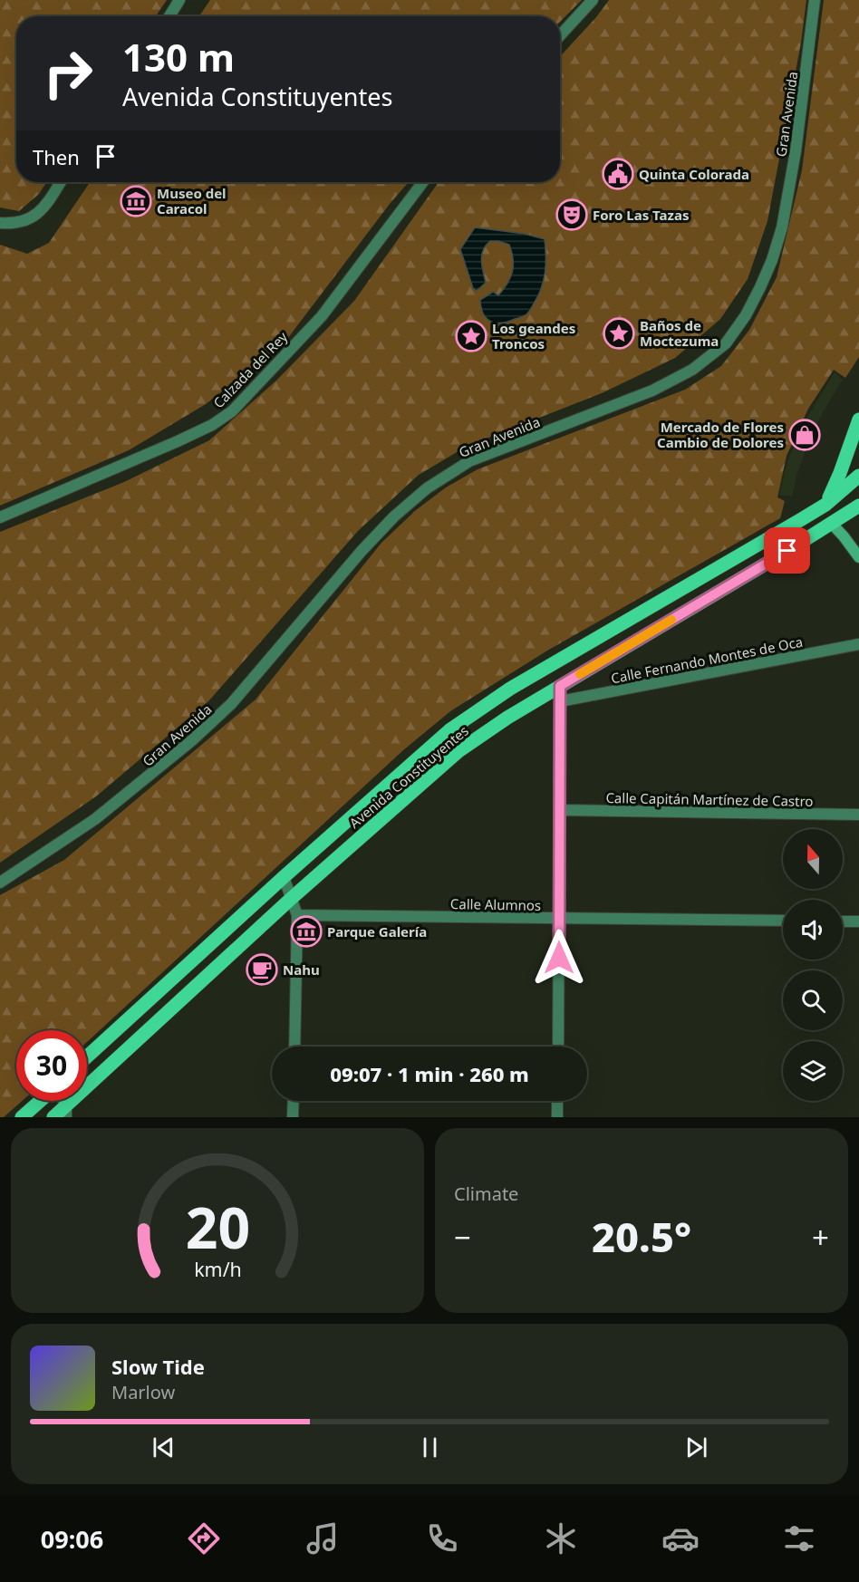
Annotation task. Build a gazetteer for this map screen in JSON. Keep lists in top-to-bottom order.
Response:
{
  "streets": {
    "main road": ["Avenida Constituyentes"],
    "street": [
      "Gran Avenida",
      "Calzada del Rey",
      "Calle Fernando Montes de Oca",
      "Calle Capitán Martínez de Castro",
      "Calle Alumnos"
    ]
  },
  "places": {
    "public building": ["Quinta Colorada"],
    "museum": ["Museo del Caracol", "Parque Galería"],
    "theatre": ["Foro Las Tazas"],
    "place": ["Baños de Moctezuma", "Los geandes Troncos"],
    "shop": ["Mercado de Flores Cambio de Dolores"],
    "cafe": ["Nahu"]
  },
  "north": "top",
  "page": {
    "turn": ["130 m", "Avenida Constituyentes"],
    "then": "Then",
    "limit": "30",
    "trip": "09:07 · 1 min · 260 m",
    "tile": "Climate",
    "heat": ["−", "20.5°", "+"],
    "song": ["Slow Tide", "Marlow"],
    "tabs": "09:06",
    "gauge": ["20", "km/h"]
  }
}
